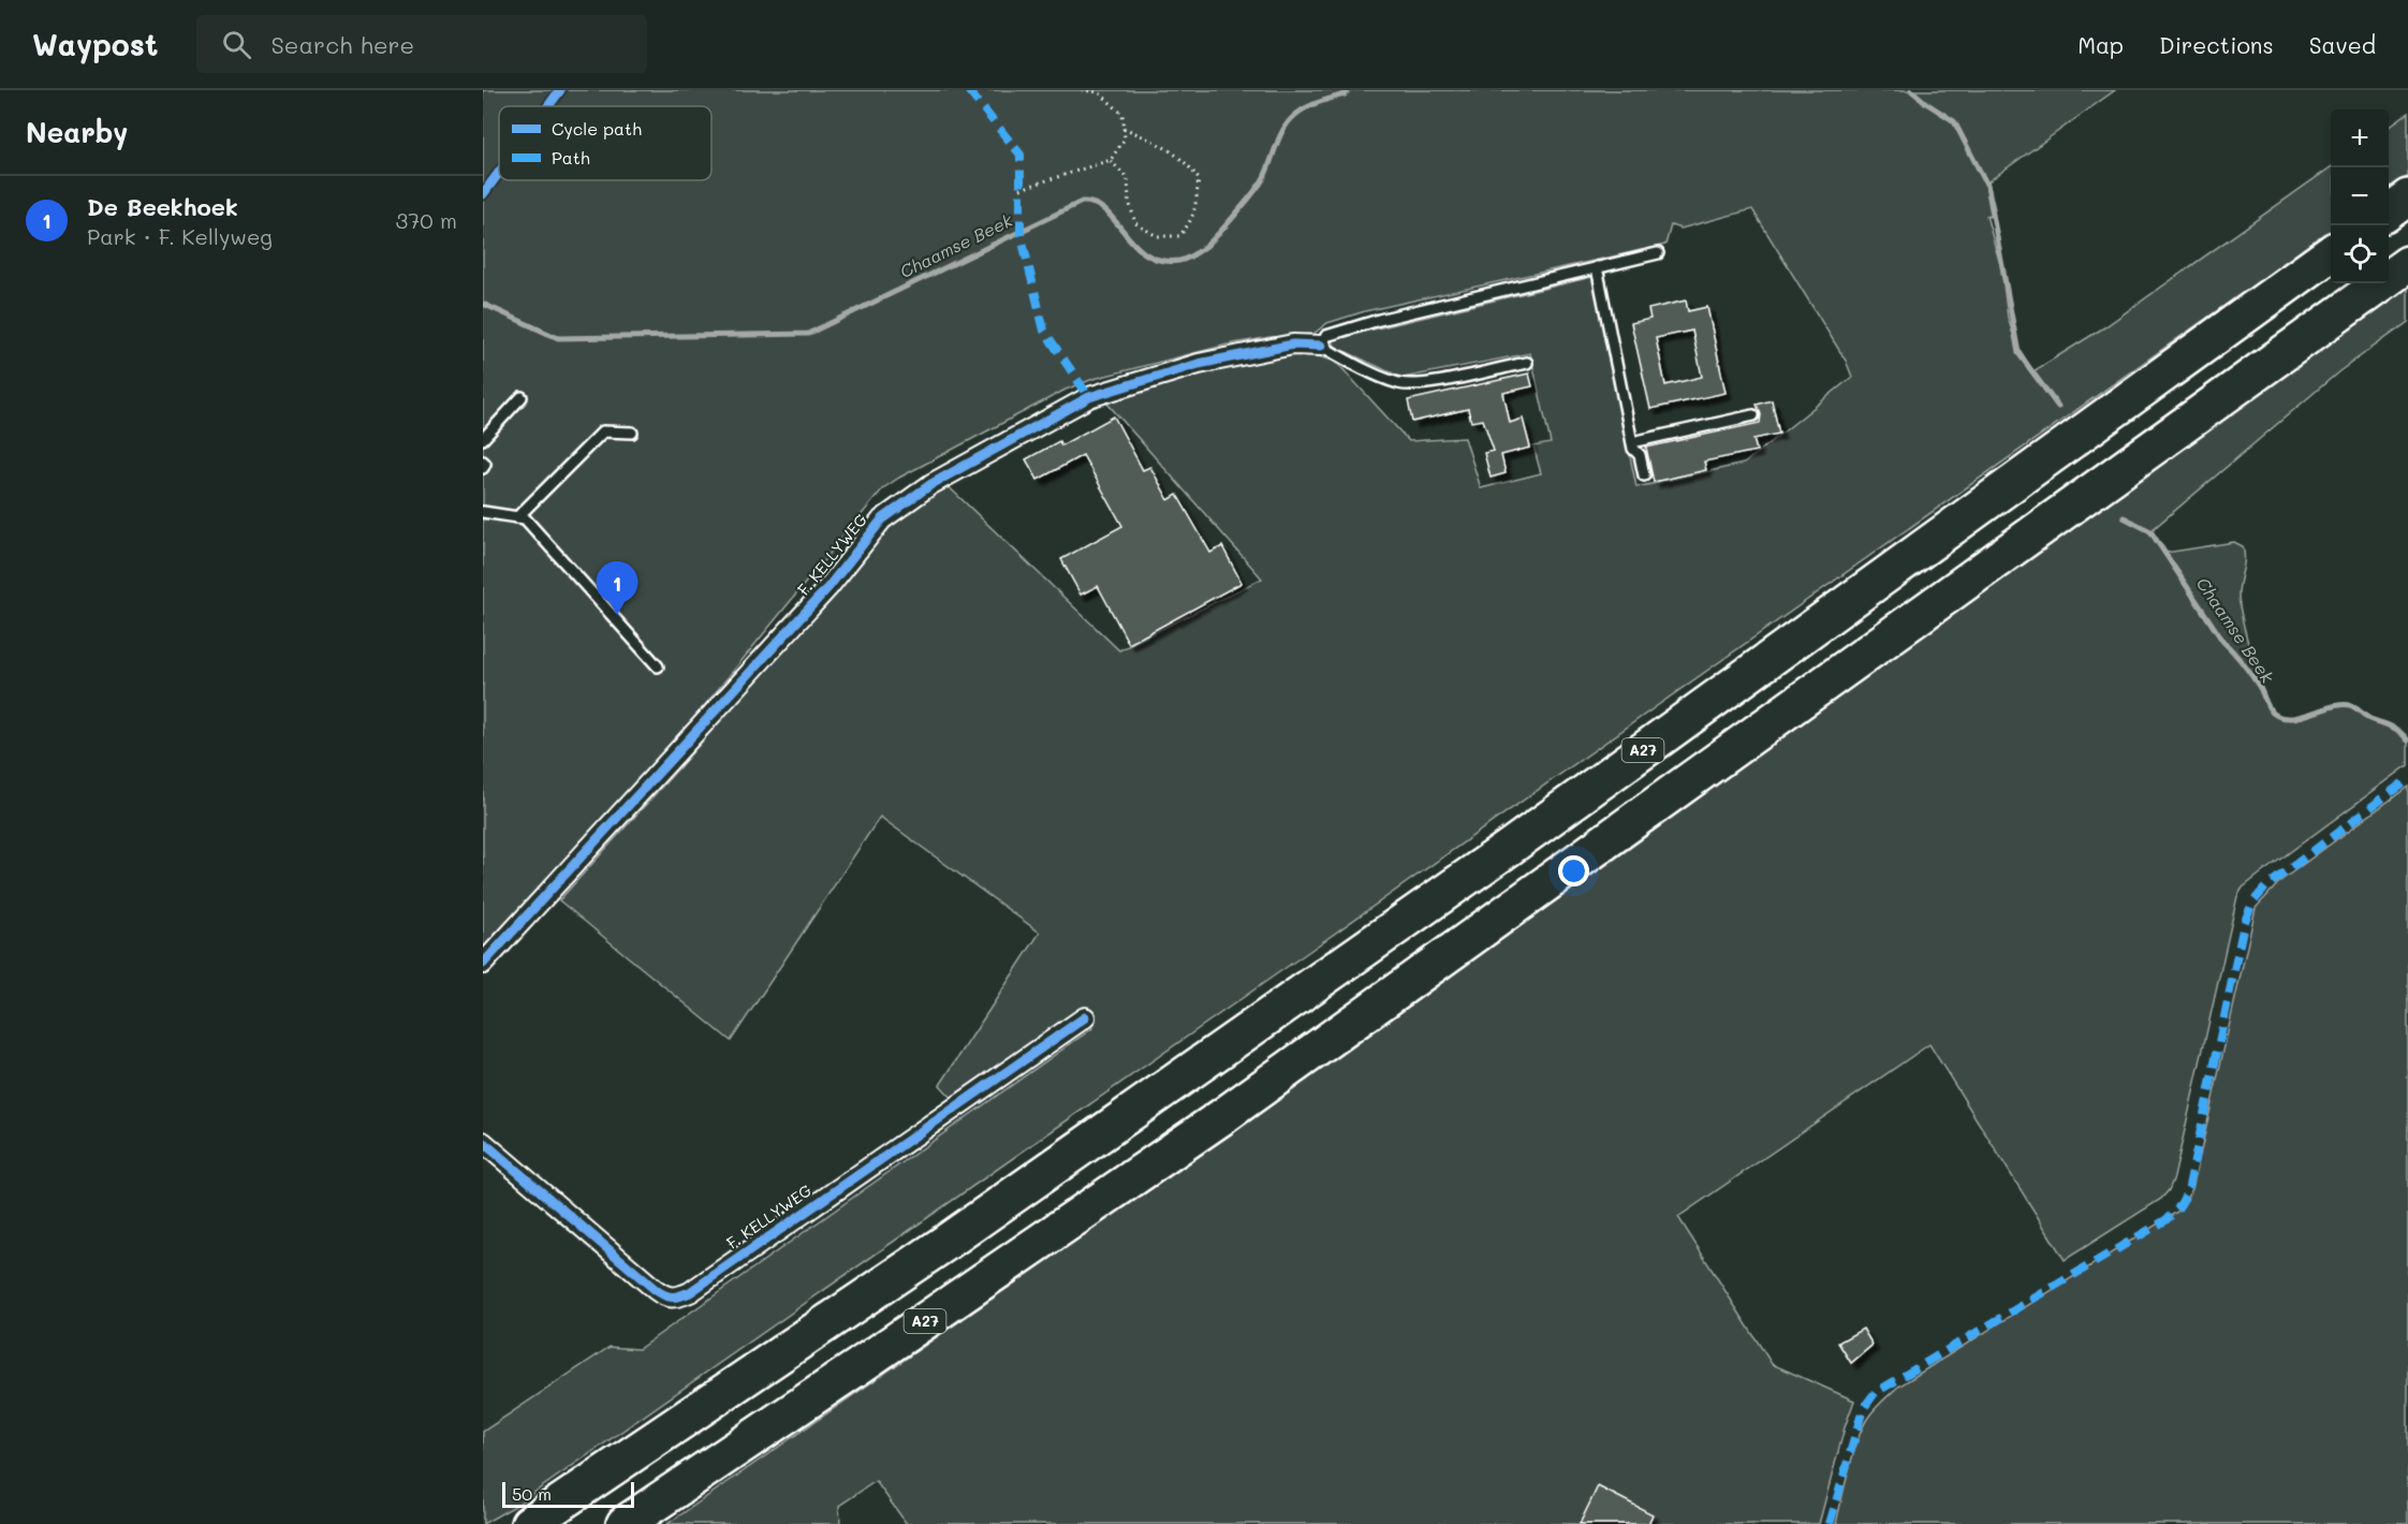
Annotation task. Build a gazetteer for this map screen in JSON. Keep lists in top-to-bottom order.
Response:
{
  "streets": {
    "highway": ["A27"],
    "street": ["F. KELLYWEG"]
  },
  "water": ["Chaamse Beek"],
  "legend": ["Cycle path", "Path"],
  "scale_bar": "50 m",
  "page": {
    "header": "Waypost",
    "search": "Search here",
    "nav": ["Map", "Directions", "Saved"],
    "heading": "Nearby",
    "map_buttons": ["+", "−"],
    "list": [
      {
        "mark": "1",
        "name": "De Beekhoek",
        "note": "Park · F. Kellyweg",
        "value": "370 m"
      }
    ],
    "pins": "1",
    "scale": "50 m"
  }
}
